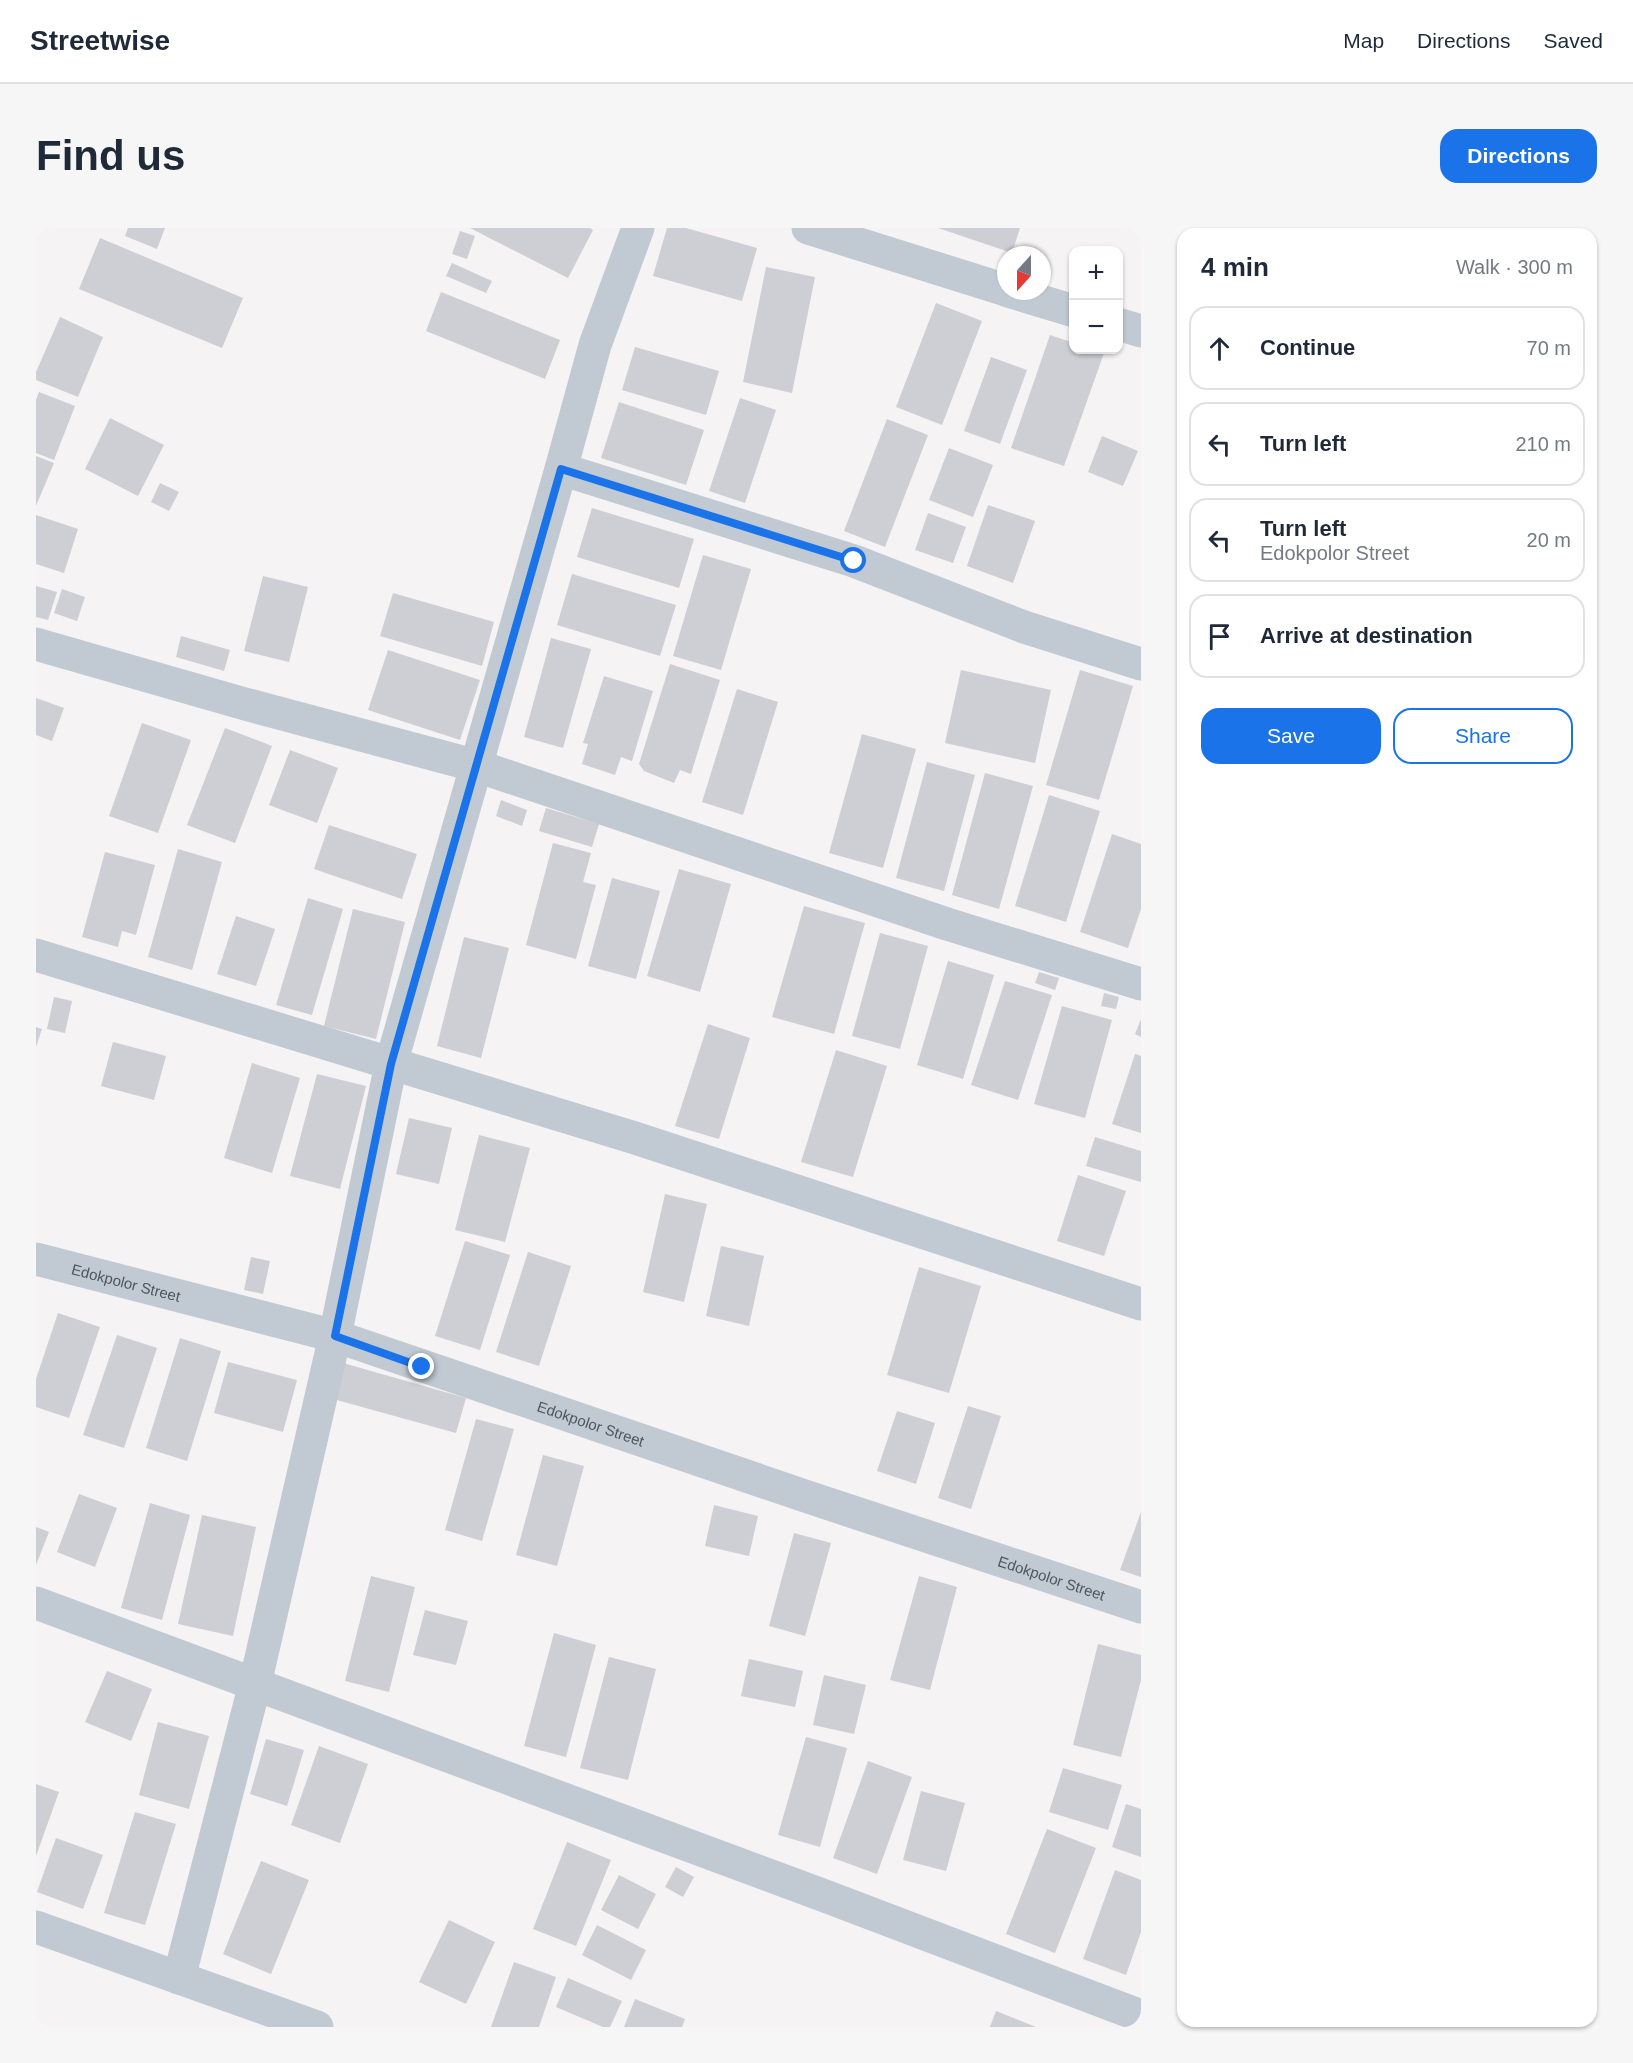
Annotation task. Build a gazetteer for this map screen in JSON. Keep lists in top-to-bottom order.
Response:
{
  "streets": {
    "street": ["Edokpolor Street"]
  },
  "north": "bottom",
  "page": {
    "header": "Streetwise",
    "nav": ["Map", "Directions", "Saved"],
    "buttons": [
      "Directions",
      ["Save", "Share"]
    ],
    "title": "Find us",
    "heading": ["4 min", "Walk · 300 m"],
    "map_buttons": ["+", "−"],
    "list": [
      ["Continue", "70 m"],
      ["Turn left", "210 m"],
      ["Turn left", "Edokpolor Street", "20 m"],
      "Arrive at destination"
    ]
  }
}
